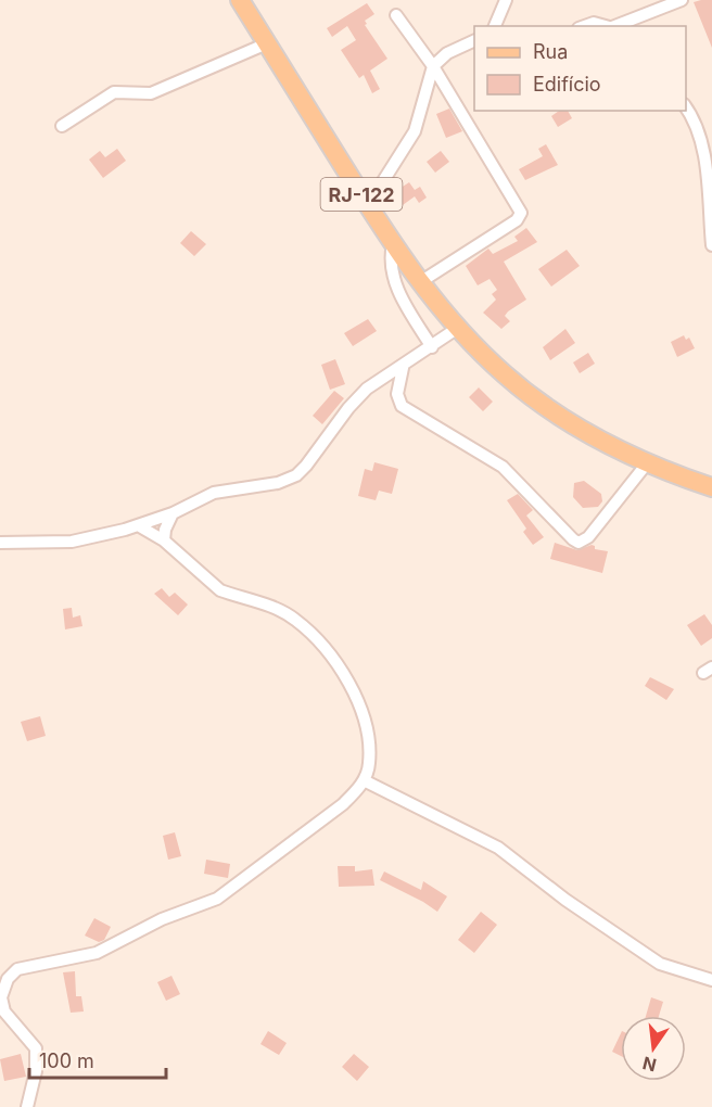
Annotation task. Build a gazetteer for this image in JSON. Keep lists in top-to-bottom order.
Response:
{
  "streets": {
    "main road": ["RJ-122"]
  },
  "legend": ["Rua", "Edifício"],
  "scale_bar": "100 m",
  "north": "bottom"
}
